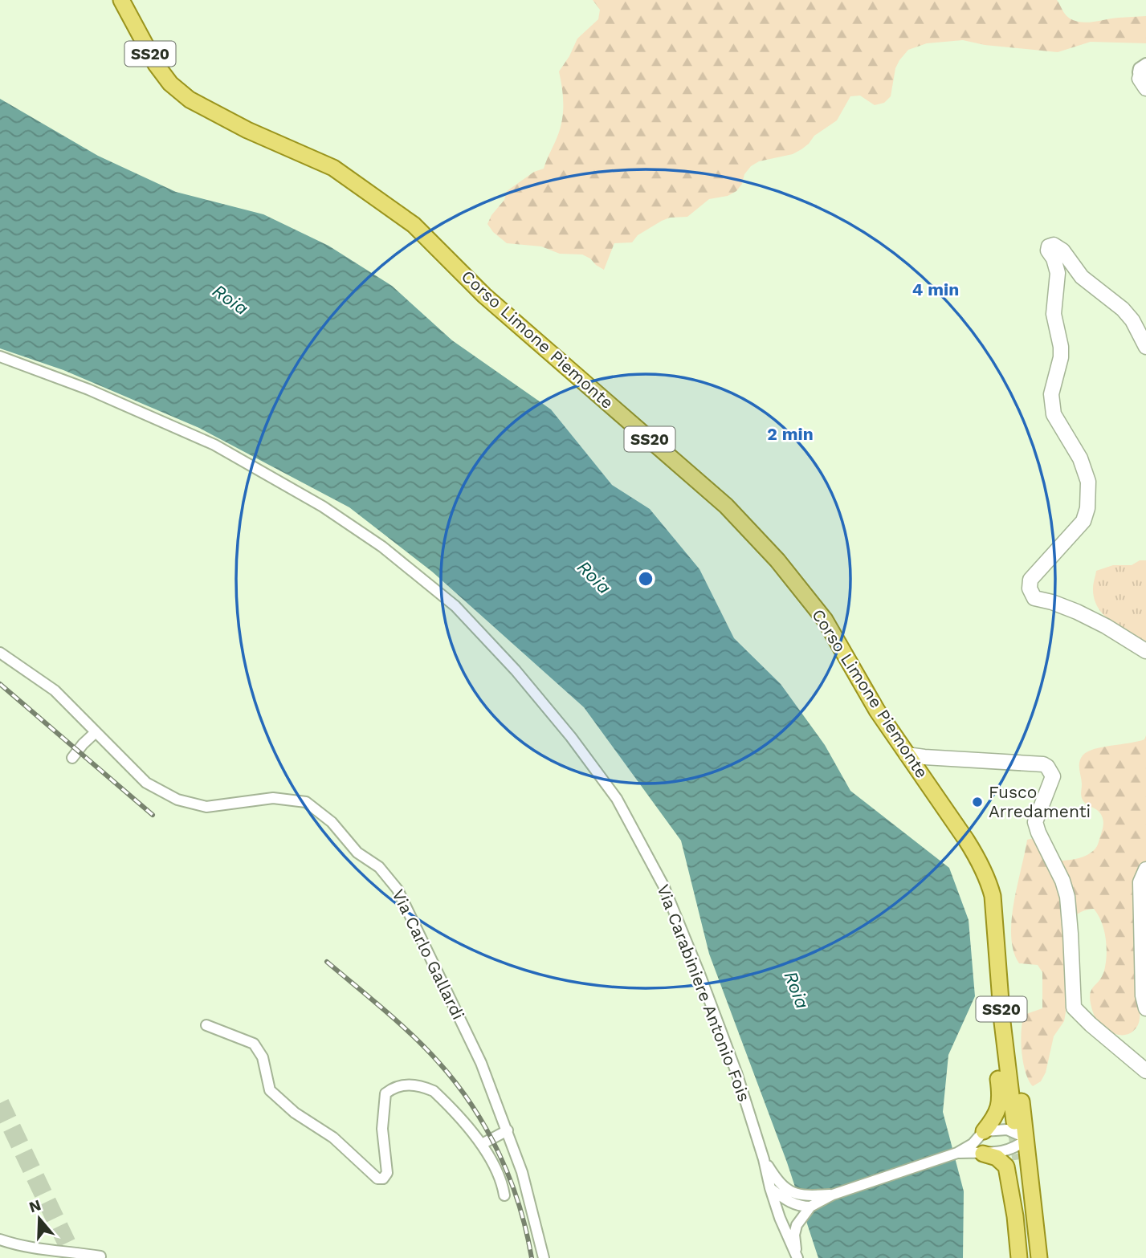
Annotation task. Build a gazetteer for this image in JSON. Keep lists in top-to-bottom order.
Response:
{
  "streets": {
    "main road": ["SS20", "Corso Limone Piemonte"],
    "street": ["Via Carlo Gallardi", "Via Carabiniere Antonio Fois"]
  },
  "water": ["Roia"],
  "places": ["Fusco Arredamenti"],
  "north": "top",
  "rings": ["4 min", "2 min"]
}
